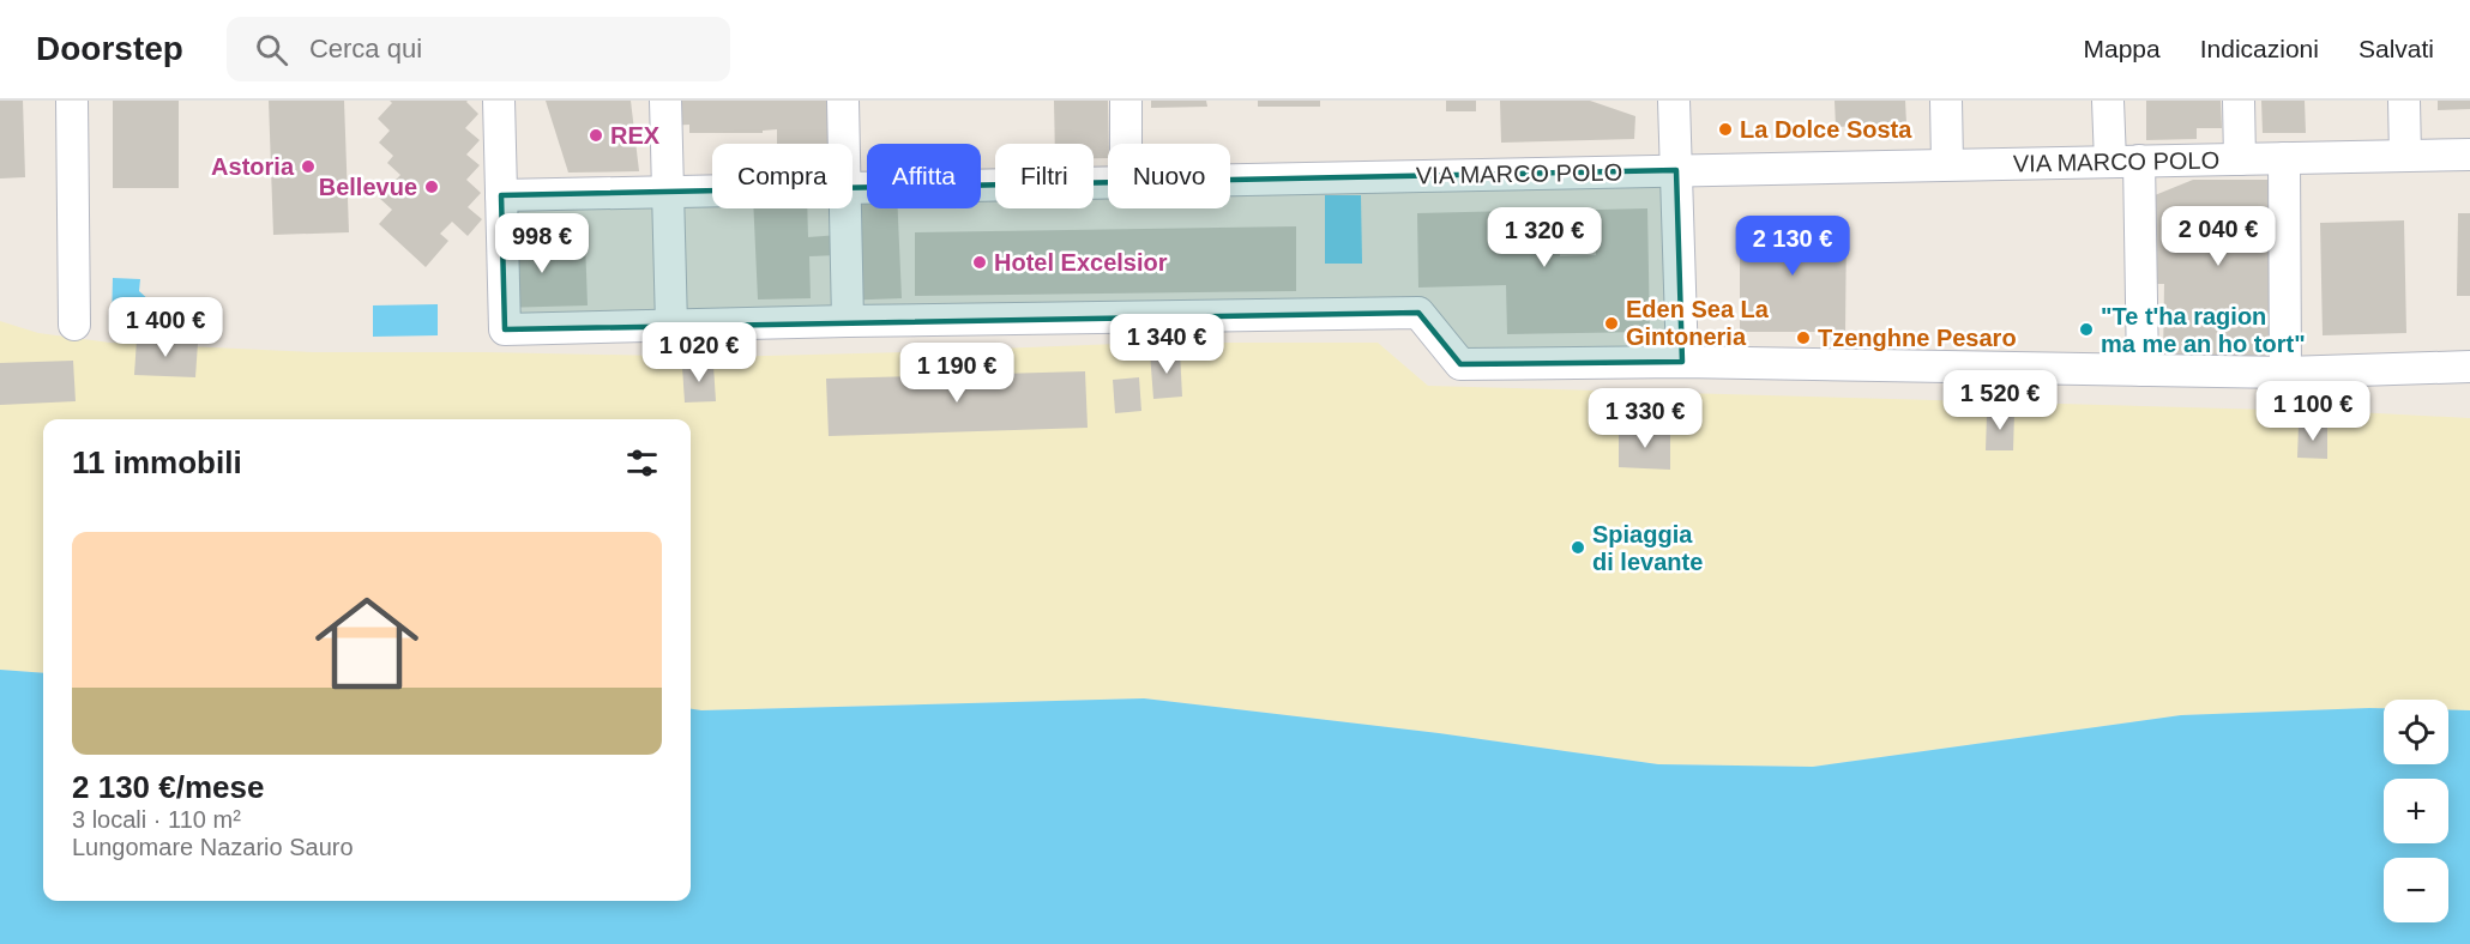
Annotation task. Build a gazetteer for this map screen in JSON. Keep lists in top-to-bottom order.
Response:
{
  "streets": {
    "street": ["VIA MARCO POLO"]
  },
  "places": [
    "La Dolce Sosta",
    "REX",
    "Astoria",
    "Bellevue",
    "Hotel Excelsior",
    "Eden Sea La Gintoneria",
    "\"Te t'ha ragion ma me an ho tort\"",
    "Tzenghne Pesaro",
    "Spiaggia di levante"
  ],
  "page": {
    "header": "Doorstep",
    "search": "Cerca qui",
    "nav": ["Mappa", "Indicazioni", "Salvati"],
    "chip": [
      "Compra",
      "Affitta",
      "Filtri",
      "Nuovo"
    ],
    "price": [
      "2 040 €",
      "1 320 €",
      "998 €",
      "2 130 €",
      "1 400 €",
      "1 340 €",
      "1 020 €",
      "1 190 €",
      "1 520 €",
      "1 100 €",
      "1 330 €"
    ],
    "heading": "11 immobili",
    "list": [
      {
        "name": "2 130 €/mese",
        "note": "3 locali · 110 m² · Lungomare Nazario Sauro"
      }
    ],
    "map_buttons": ["+", "−"]
  }
}
